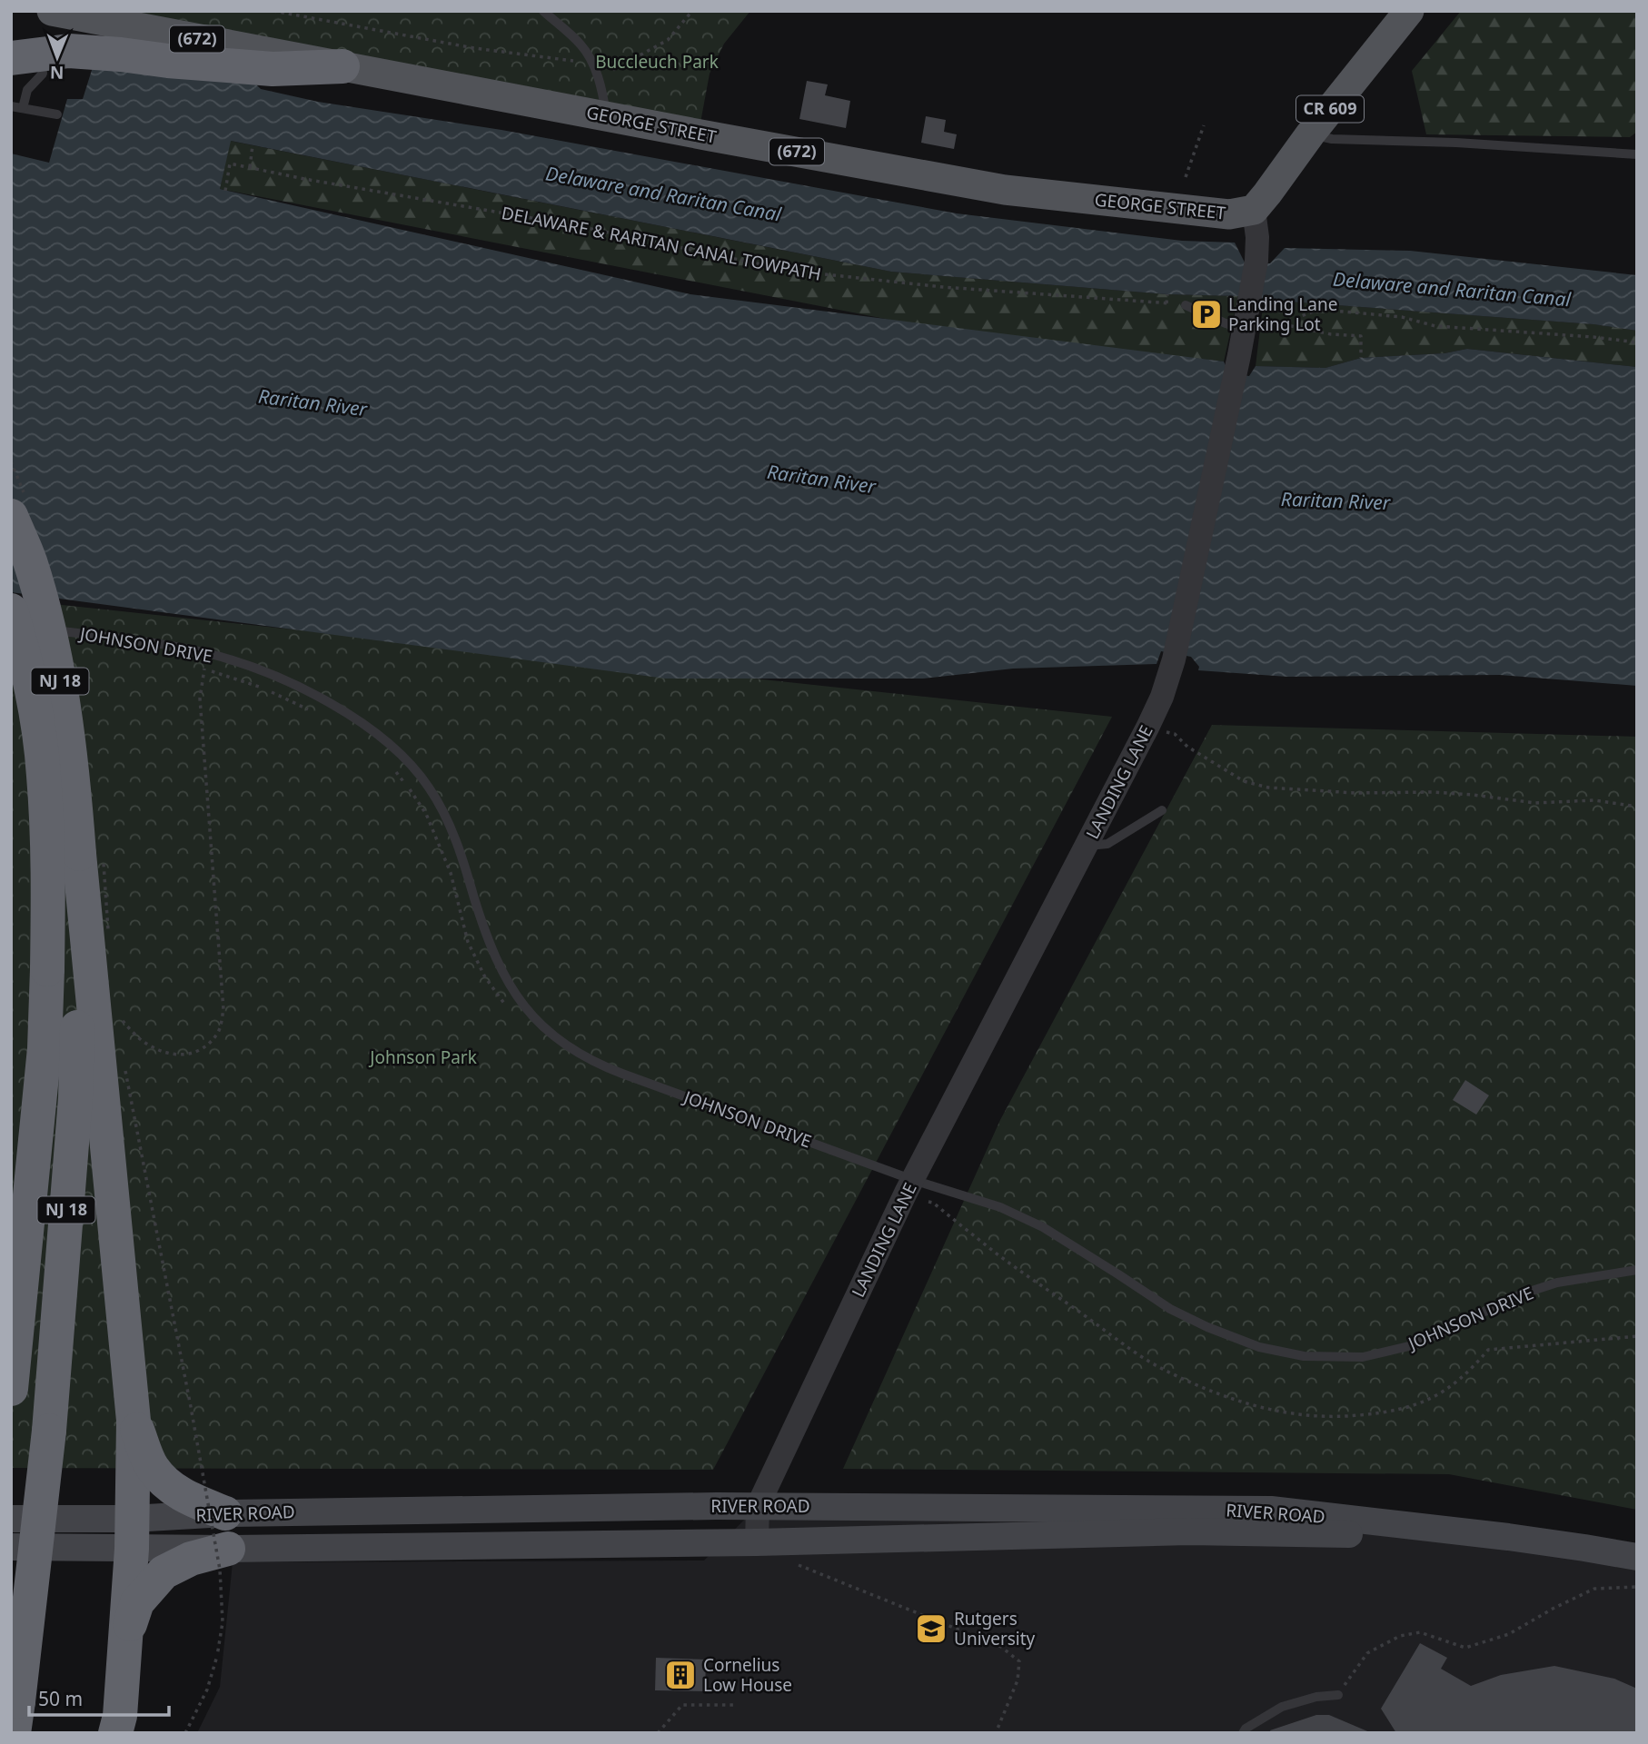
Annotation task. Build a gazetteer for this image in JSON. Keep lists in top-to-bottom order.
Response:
{
  "streets": {
    "highway": ["NJ 18"],
    "main road": [
      "(672)",
      "CR 609",
      "GEORGE STREET",
      "RIVER ROAD"
    ],
    "street": ["LANDING LANE"],
    "lane": ["JOHNSON DRIVE"],
    "path": ["DELAWARE & RARITAN CANAL TOWPATH"]
  },
  "crossings": [
    ["CR 609", "GEORGE STREET"],
    ["CR 609", "LANDING LANE"],
    ["GEORGE STREET", "LANDING LANE"],
    ["JOHNSON DRIVE", "NJ 18"],
    ["JOHNSON DRIVE", "LANDING LANE"],
    ["LANDING LANE", "RIVER ROAD"]
  ],
  "water": ["Delaware and Raritan Canal", "Raritan River"],
  "parks": ["Buccleuch Park", "Johnson Park"],
  "places": {
    "parking": ["Landing Lane Parking Lot"],
    "school or university": ["Rutgers University"],
    "building": ["Cornelius Low House"]
  },
  "scale_bar": "50 m",
  "north": "bottom"
}
